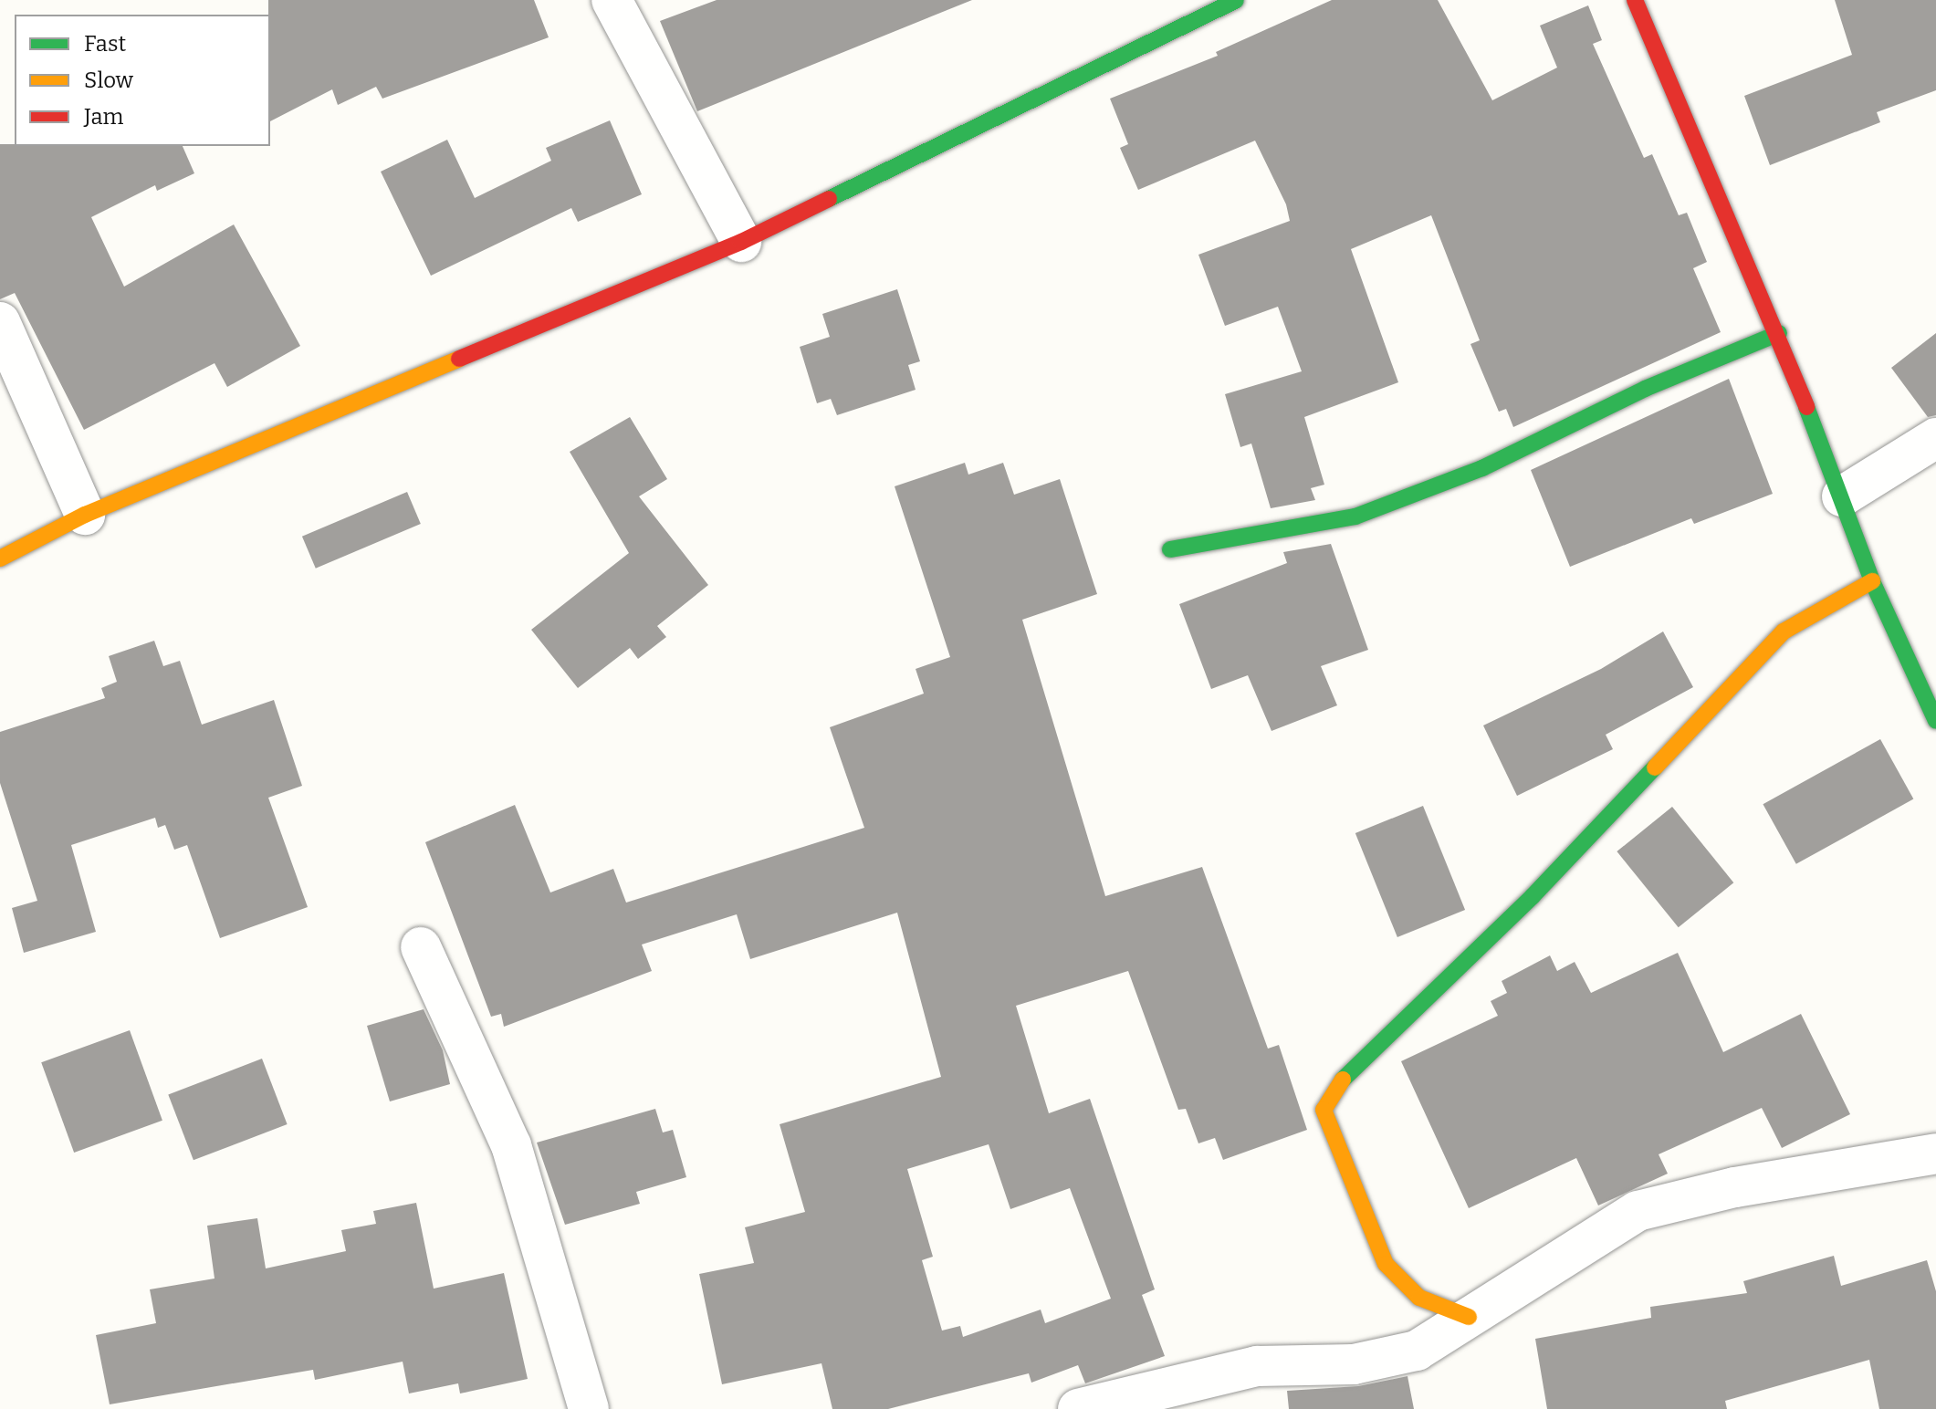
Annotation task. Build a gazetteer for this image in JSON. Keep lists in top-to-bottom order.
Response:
{
  "legend": ["Fast", "Slow", "Jam"]
}
